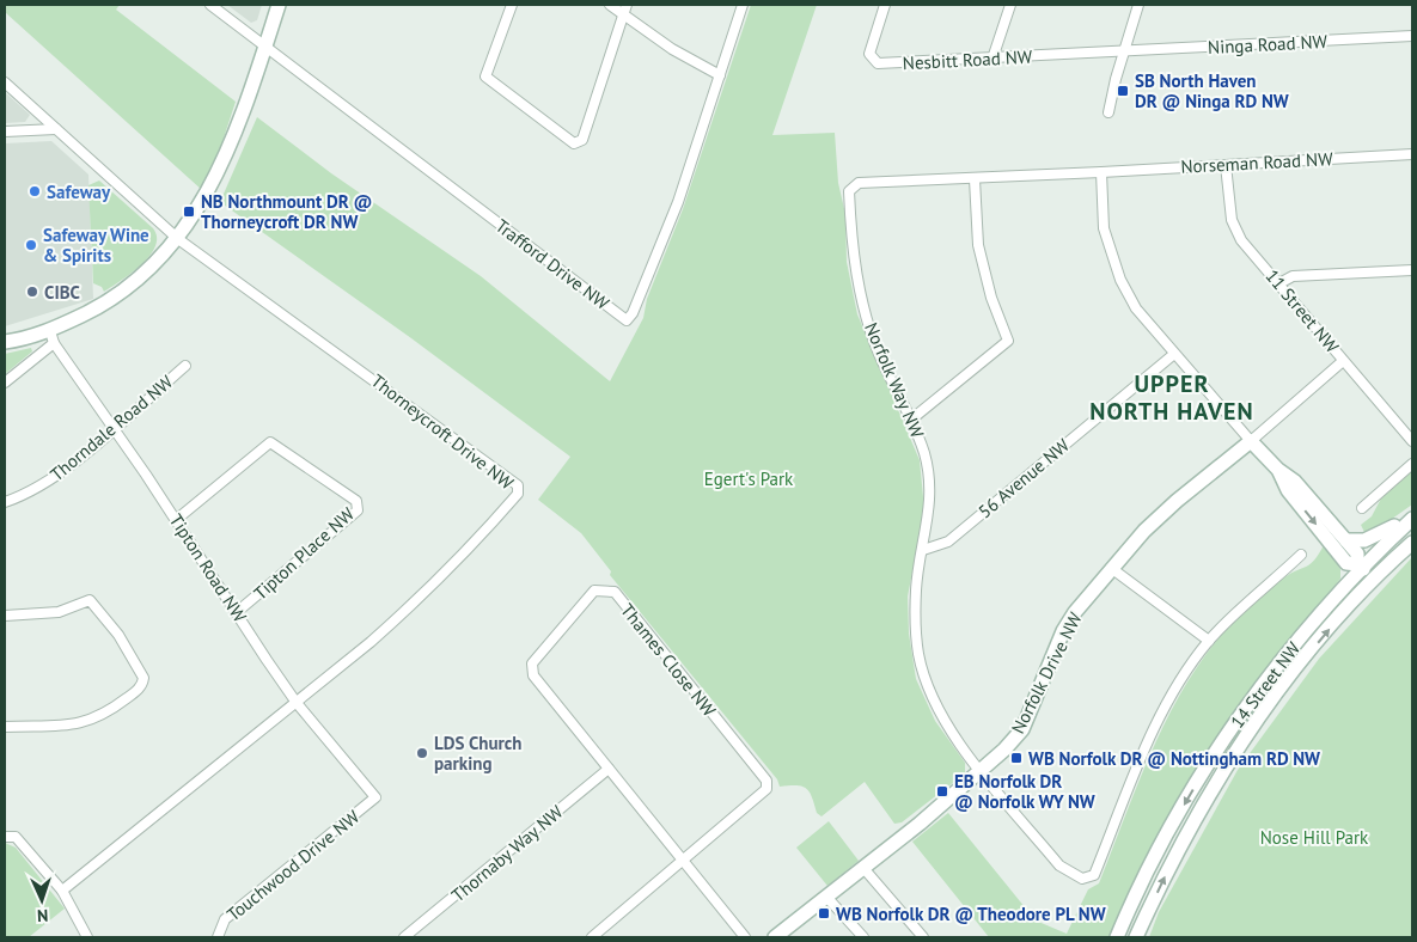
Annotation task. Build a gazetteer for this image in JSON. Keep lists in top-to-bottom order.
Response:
{
  "streets": {
    "street": [
      "Ninga Road NW",
      "Nesbitt Road NW",
      "Norseman Road NW",
      "Trafford Drive NW",
      "11 Street NW",
      "Norfolk Way NW",
      "Thorndale Road NW",
      "Thorneycroft Drive NW",
      "56 Avenue NW",
      "Tipton Place NW",
      "Tipton Road NW",
      "Thames Close NW",
      "Norfolk Drive NW",
      "14 Street NW",
      "Thornaby Way NW",
      "Touchwood Drive NW"
    ]
  },
  "crossings": [
    ["Ninga Road NW", "Nesbitt Road NW"],
    ["Norseman Road NW", "11 Street NW"],
    ["Norseman Road NW", "Norfolk Way NW"],
    ["Norfolk Way NW", "56 Avenue NW"],
    ["Norfolk Way NW", "Norfolk Drive NW"],
    ["Thorndale Road NW", "Tipton Road NW"],
    ["Thorneycroft Drive NW", "Tipton Road NW"],
    ["Tipton Place NW", "Tipton Road NW"],
    ["Tipton Road NW", "Touchwood Drive NW"],
    ["Thames Close NW", "Thornaby Way NW"]
  ],
  "districts": ["UPPER NORTH HAVEN"],
  "parks": ["Egert's Park", "Nose Hill Park"],
  "places": {
    "transit": [
      "SB North Haven DR @ Ninga RD NW",
      "NB Northmount DR @ Thorneycroft DR NW",
      "WB Norfolk DR @ Nottingham RD NW",
      "EB Norfolk DR @ Norfolk WY NW",
      "WB Norfolk DR @ Theodore PL NW"
    ],
    "other": [
      "Safeway",
      "Safeway Wine & Spirits",
      "CIBC",
      "LDS Church parking"
    ]
  },
  "north": "bottom"
}
